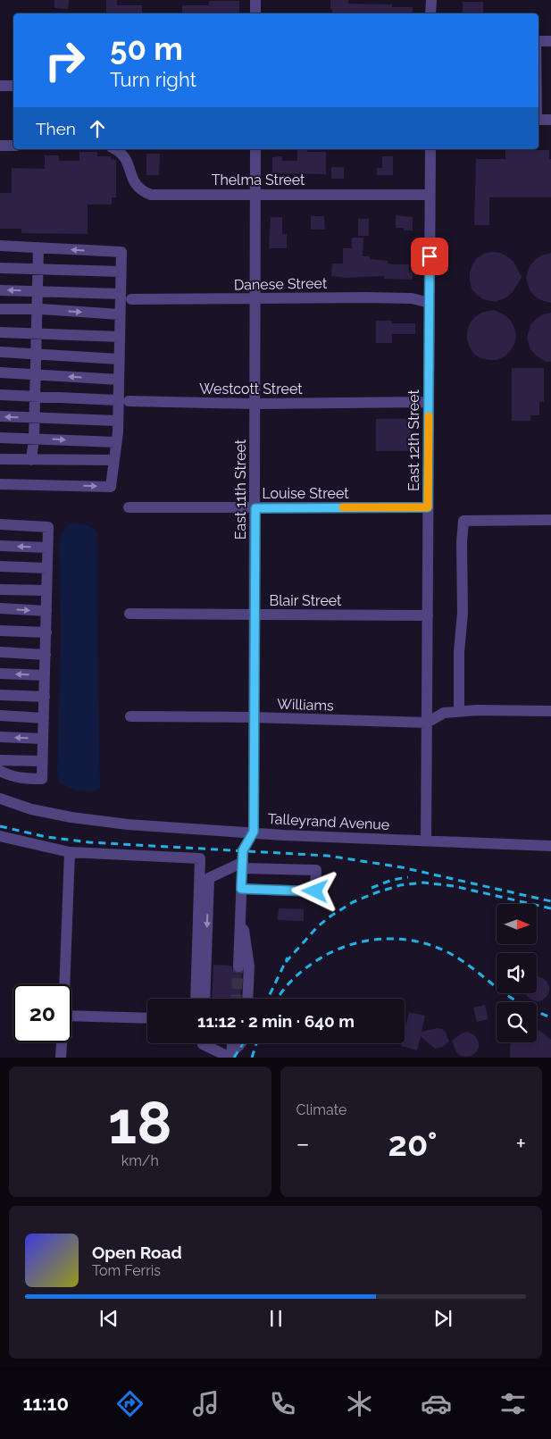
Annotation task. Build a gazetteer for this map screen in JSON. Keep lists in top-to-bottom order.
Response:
{
  "streets": {
    "street": [
      "Thelma Street",
      "Danese Street",
      "Westcott Street",
      "East 12th Street",
      "East 11th Street",
      "Louise Street",
      "Blair Street",
      "Williams",
      "Talleyrand Avenue"
    ]
  },
  "crossings": [
    ["Thelma Street", "East 12th Street"],
    ["Thelma Street", "East 11th Street"],
    ["Danese Street", "East 12th Street"],
    ["Danese Street", "East 11th Street"],
    ["Westcott Street", "East 12th Street"],
    ["Westcott Street", "East 11th Street"],
    ["East 12th Street", "Louise Street"],
    ["East 12th Street", "Blair Street"],
    ["East 12th Street", "Williams"],
    ["East 12th Street", "Talleyrand Avenue"],
    ["East 11th Street", "Louise Street"],
    ["East 11th Street", "Blair Street"],
    ["East 11th Street", "Williams"],
    ["East 11th Street", "Talleyrand Avenue"]
  ],
  "north": "right",
  "page": {
    "turn": ["50 m", "Turn right"],
    "then": "Then",
    "limit": "20",
    "trip": "11:12 · 2 min · 640 m",
    "tile": [
      ["18", "km/h"],
      "Climate"
    ],
    "heat": ["−", "20°", "+"],
    "song": ["Open Road", "Tom Ferris"],
    "tabs": "11:10"
  }
}
